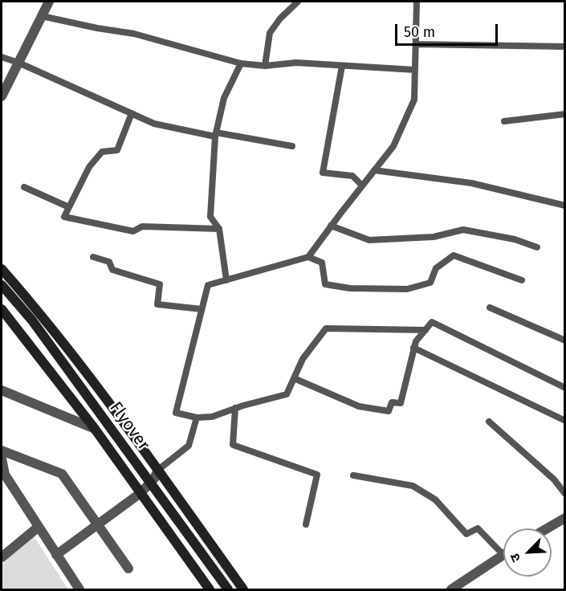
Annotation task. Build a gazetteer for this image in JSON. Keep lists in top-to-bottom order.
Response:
{
  "streets": {
    "main road": ["Flyover"]
  },
  "scale_bar": "50 m",
  "north": "bottom left"
}
